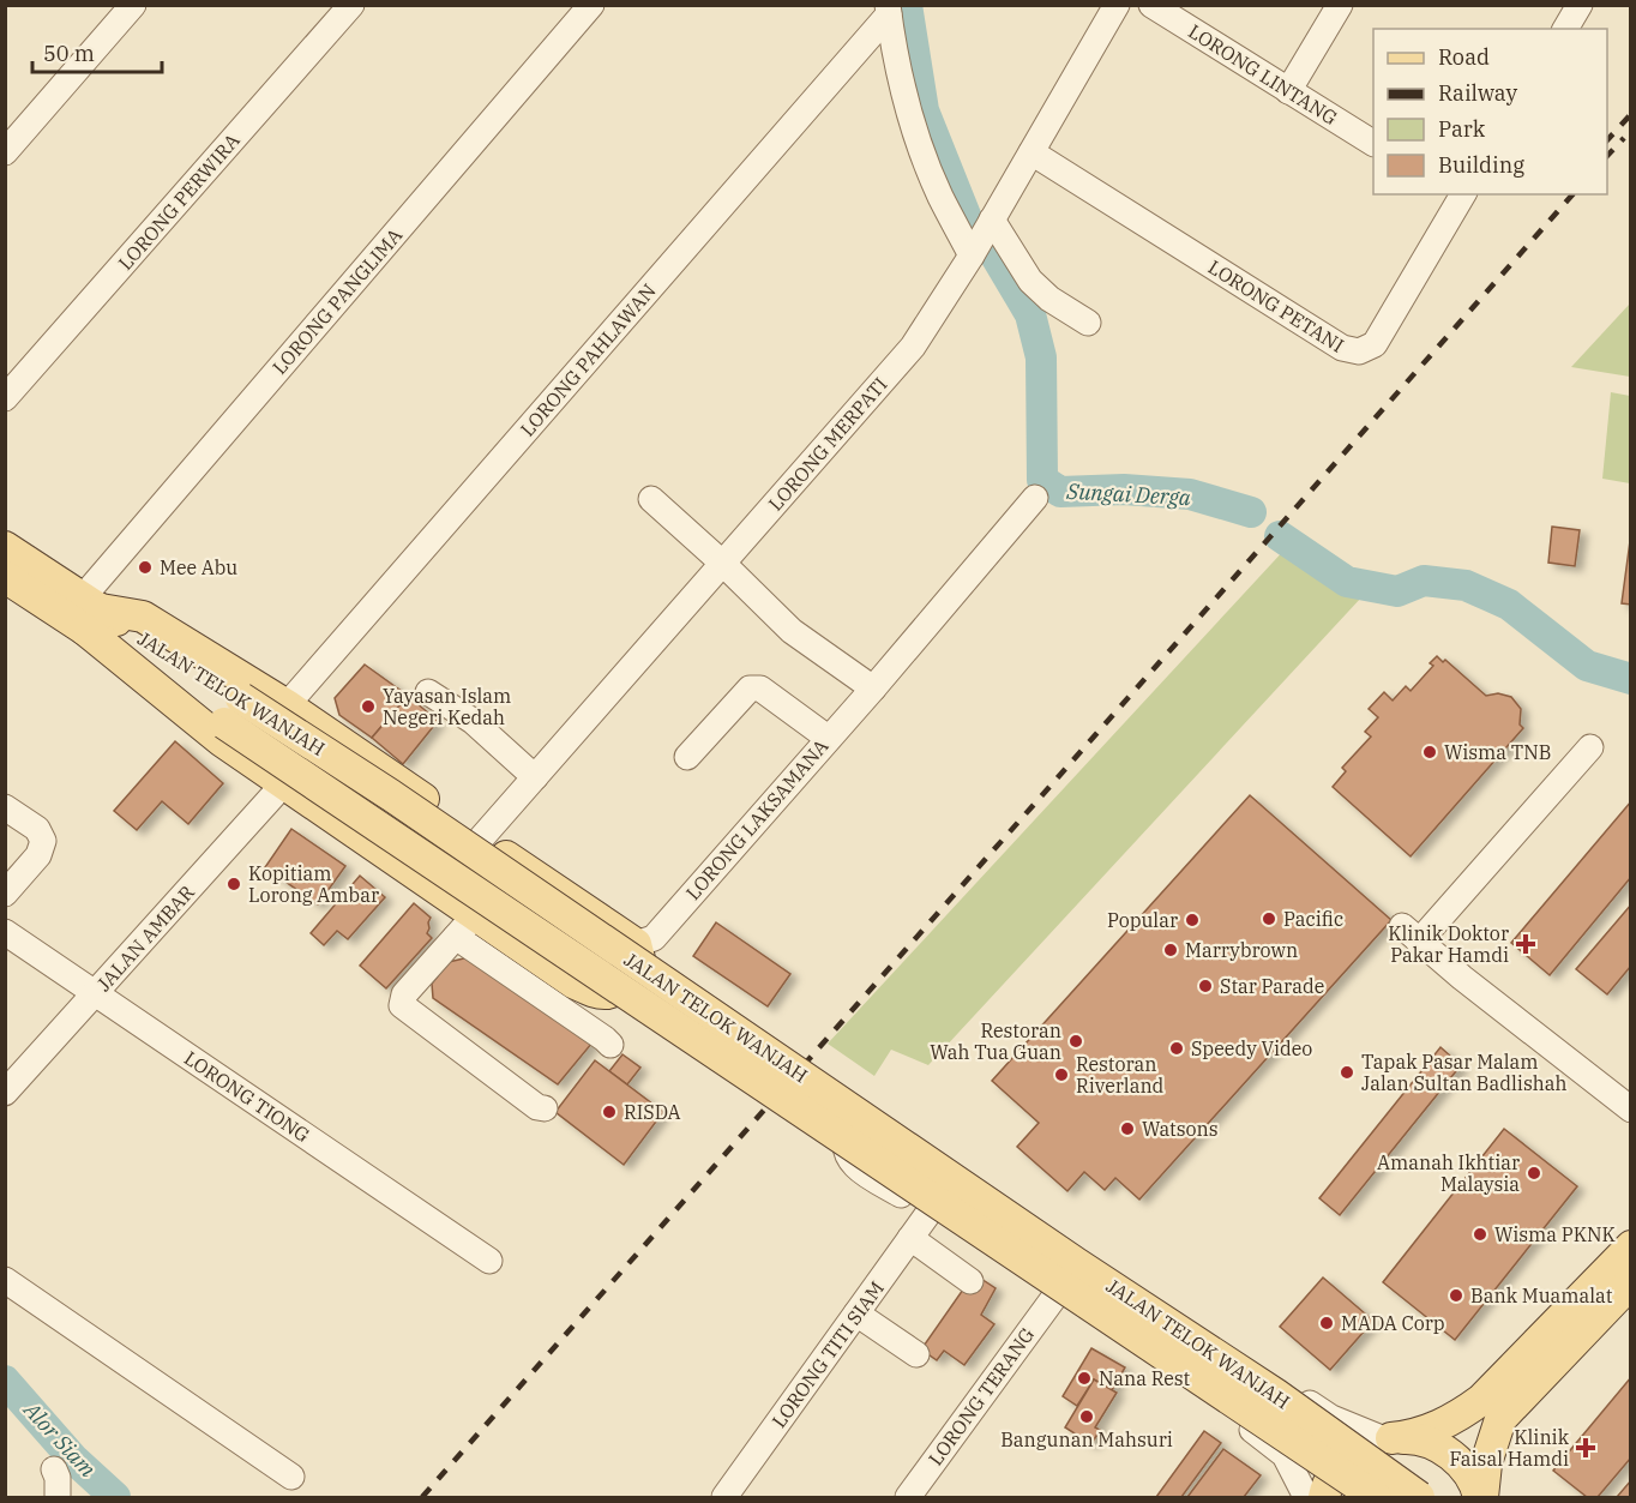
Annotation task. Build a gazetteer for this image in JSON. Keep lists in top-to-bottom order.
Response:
{
  "streets": {
    "main road": ["JALAN TELOK WANJAH"],
    "street": [
      "LORONG LINTANG",
      "LORONG PERWIRA",
      "LORONG PANGLIMA",
      "LORONG PETANI",
      "LORONG PAHLAWAN",
      "LORONG MERPATI",
      "LORONG LAKSAMANA",
      "JALAN AMBAR",
      "LORONG TIONG",
      "LORONG TITI SIAM",
      "LORONG TERANG"
    ]
  },
  "crossings": [
    ["LORONG PANGLIMA", "JALAN TELOK WANJAH"],
    ["LORONG PETANI", "LORONG MERPATI"],
    ["JALAN AMBAR", "LORONG TIONG"]
  ],
  "water": ["Sungai Derga", "Alor Siam"],
  "places": {
    "other": [
      "Mee Abu",
      "Yayasan Islam Negeri Kedah",
      "Wisma TNB",
      "Kopitiam Lorong Ambar",
      "Pacific",
      "Popular",
      "Marrybrown",
      "Star Parade",
      "Restoran Wah Tua Guan",
      "Speedy Video",
      "Tapak Pasar Malam Jalan Sultan Badlishah",
      "Restoran Riverland",
      "RISDA",
      "Watsons",
      "Amanah Ikhtiar Malaysia",
      "Wisma PKNK",
      "Bank Muamalat",
      "MADA Corp",
      "Nana Rest",
      "Bangunan Mahsuri"
    ],
    "health": ["Klinik Doktor Pakar Hamdi", "Klinik Faisal Hamdi"]
  },
  "legend": [
    "Road",
    "Railway",
    "Park",
    "Building"
  ],
  "scale_bar": "50 m"
}
